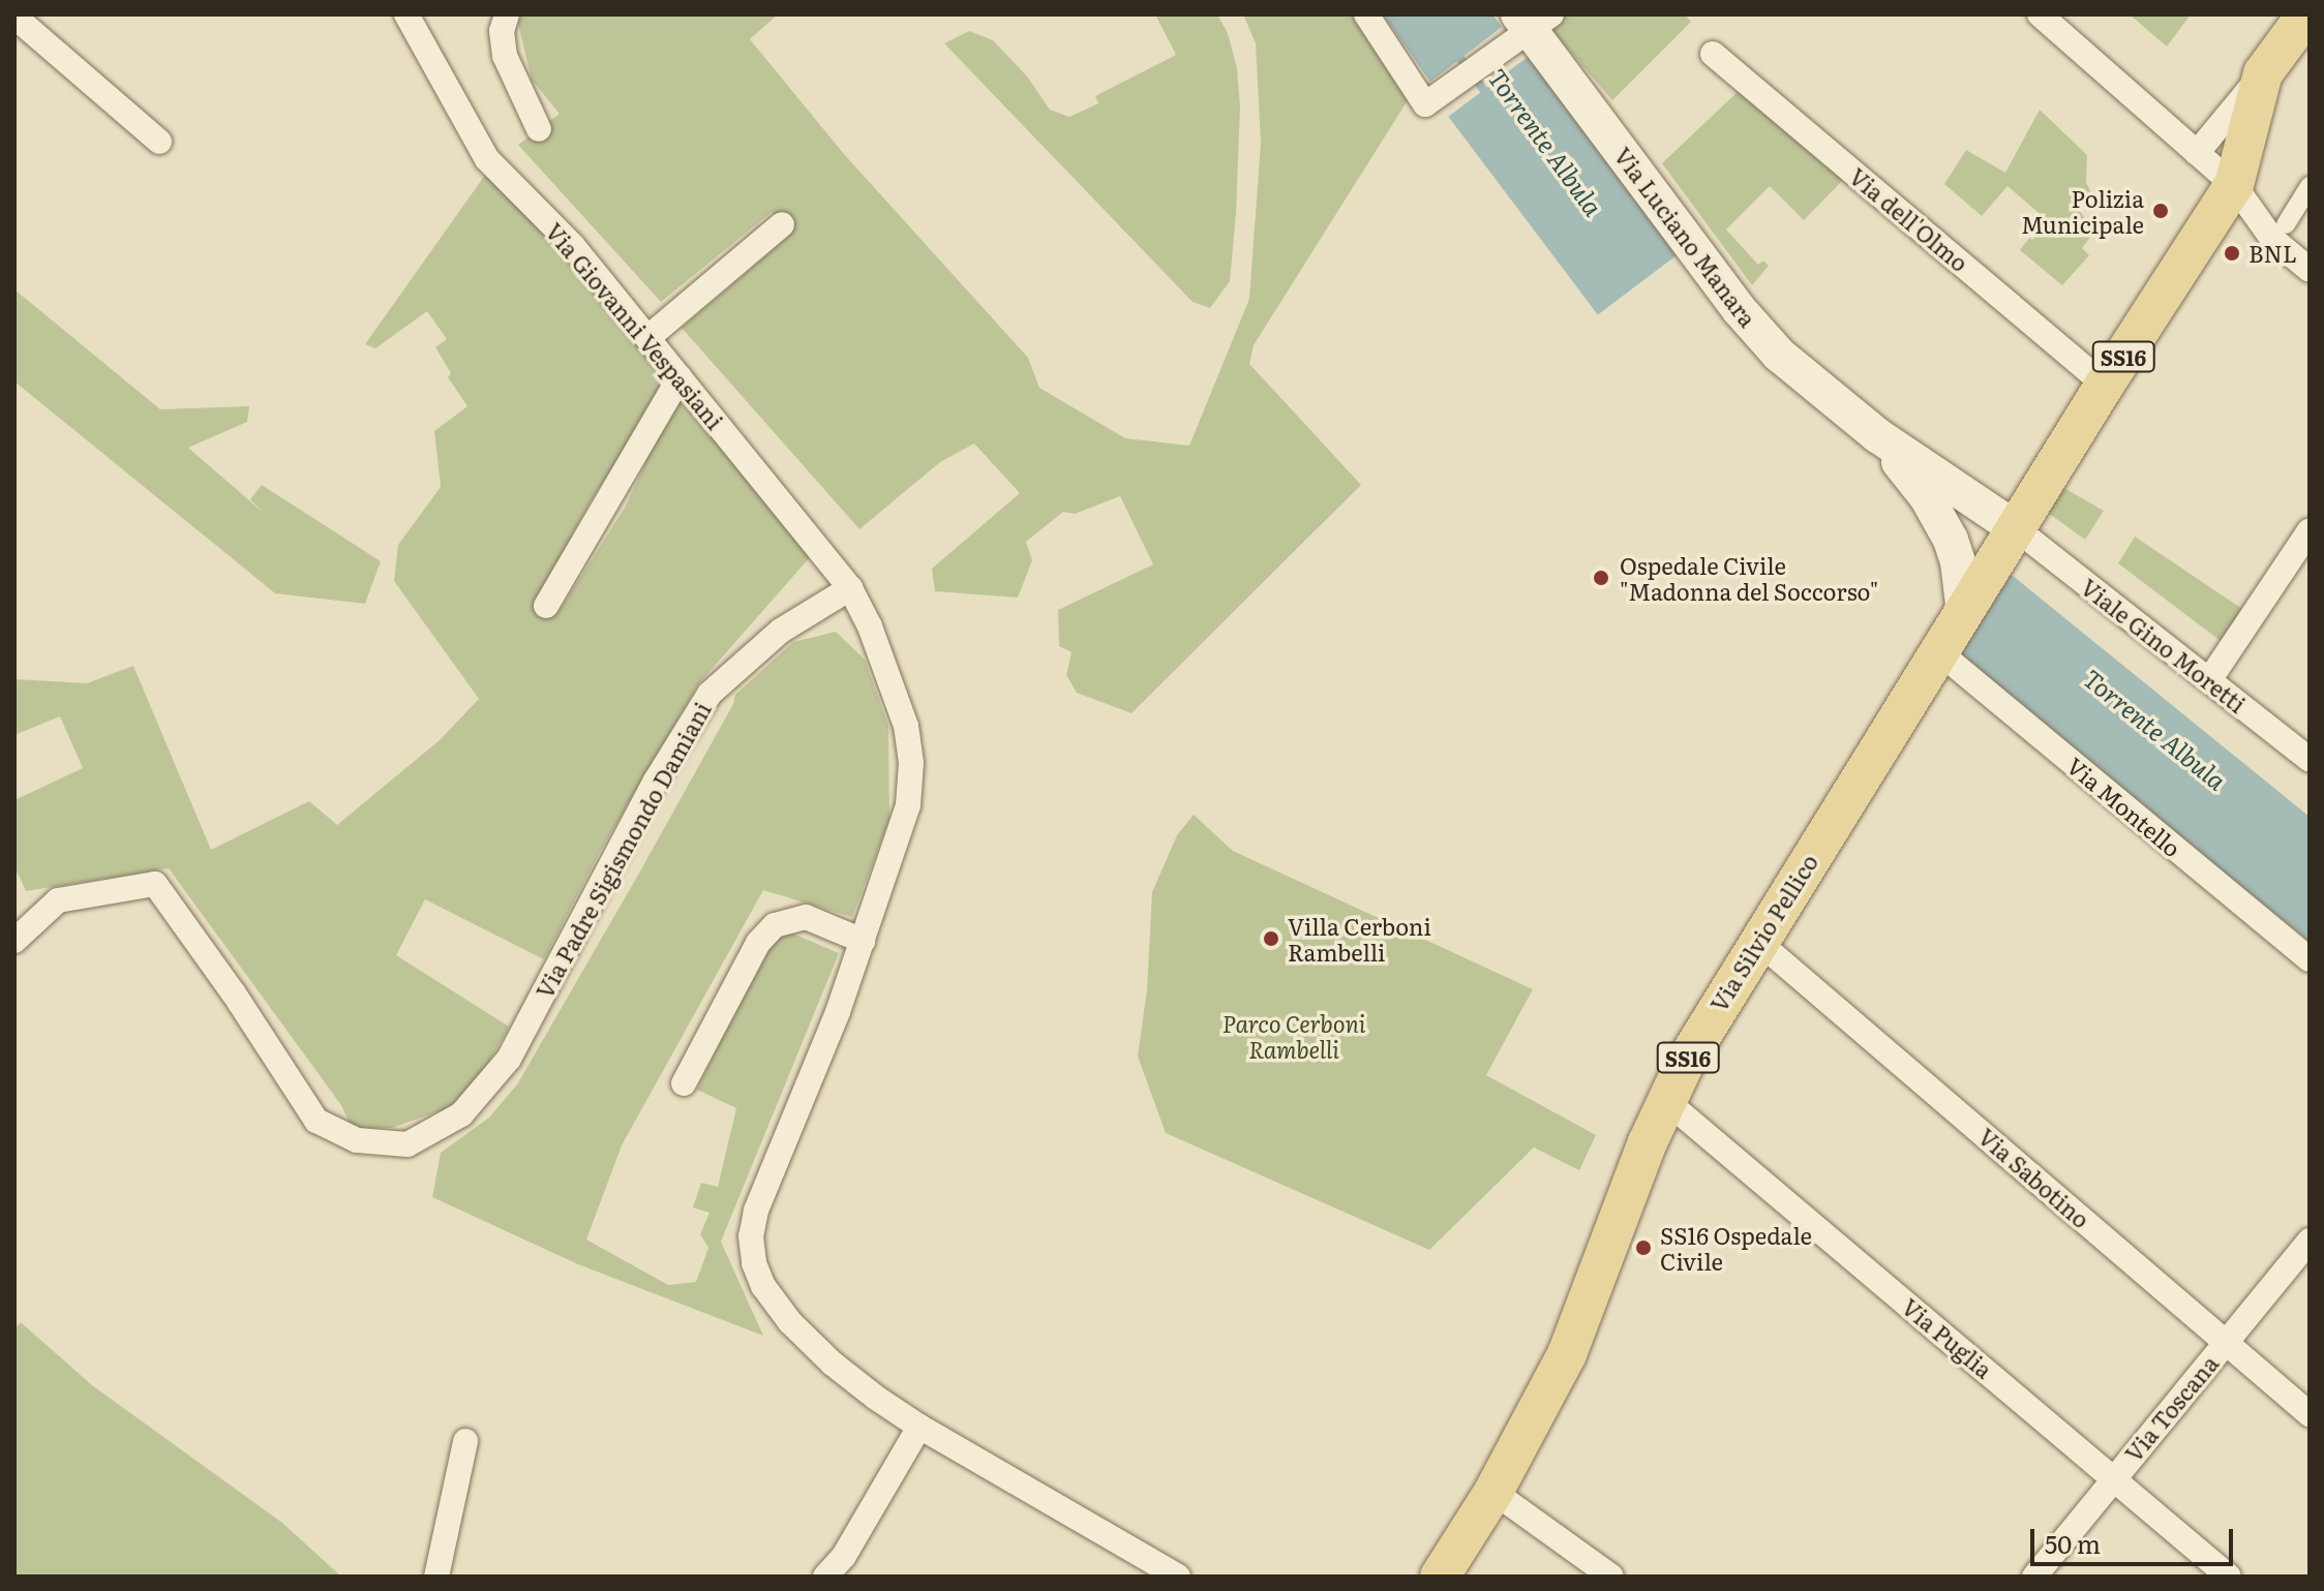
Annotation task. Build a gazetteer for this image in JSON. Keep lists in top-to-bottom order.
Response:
{
  "streets": {
    "main road": ["Via Luciano Manara", "SS16", "Via Silvio Pellico"],
    "street": [
      "Via dell'Olmo",
      "Via Giovanni Vespasiani",
      "Viale Gino Moretti",
      "Via Montello",
      "Via Padre Sigismondo Damiani",
      "Via Sabotino",
      "Via Puglia",
      "Via Toscana"
    ]
  },
  "crossings": [
    ["Via dell'Olmo", "SS16"],
    ["Via Luciano Manara", "SS16"],
    ["Via Luciano Manara", "Viale Gino Moretti"],
    ["Via Luciano Manara", "Via Silvio Pellico"],
    ["Via Giovanni Vespasiani", "Via Padre Sigismondo Damiani"],
    ["SS16", "Viale Gino Moretti"],
    ["SS16", "Via Silvio Pellico"],
    ["Viale Gino Moretti", "Via Silvio Pellico"],
    ["Via Montello", "Via Silvio Pellico"],
    ["Via Silvio Pellico", "Via Sabotino"],
    ["Via Silvio Pellico", "Via Puglia"],
    ["Via Sabotino", "Via Toscana"],
    ["Via Puglia", "Via Toscana"]
  ],
  "water": ["Torrente Albula"],
  "parks": ["Parco Cerboni Rambelli"],
  "places": [
    "Polizia Municipale",
    "BNL",
    "Ospedale Civile \"Madonna del Soccorso\"",
    "Villa Cerboni Rambelli",
    "SS16 Ospedale Civile"
  ],
  "scale_bar": "50 m"
}
